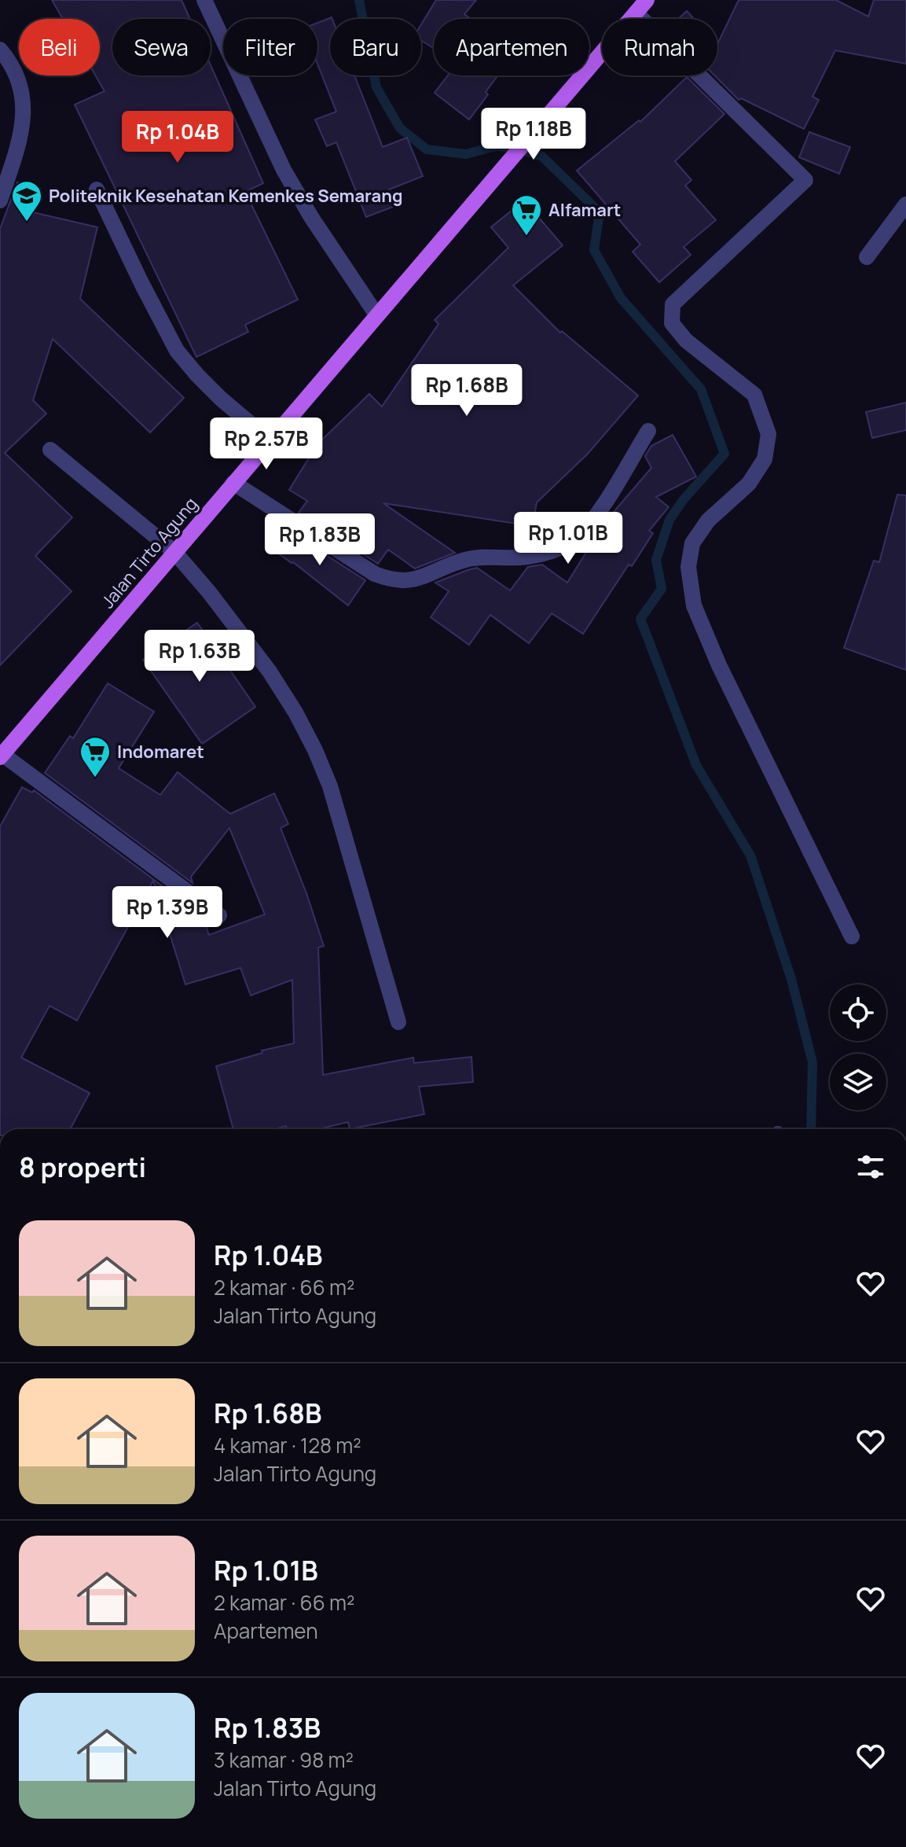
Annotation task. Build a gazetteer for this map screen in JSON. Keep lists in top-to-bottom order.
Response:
{
  "streets": {
    "main road": ["Jalan Tirto Agung"]
  },
  "places": {
    "school or university": ["Politeknik Kesehatan Kemenkes Semarang"],
    "supermarket": ["Alfamart", "Indomaret"]
  },
  "page": {
    "chip": [
      "Beli",
      "Sewa",
      "Filter",
      "Baru",
      "Apartemen",
      "Rumah"
    ],
    "price": [
      "Rp 1.18B",
      "Rp 1.04B",
      "Rp 1.68B",
      "Rp 2.57B",
      "Rp 1.01B",
      "Rp 1.83B",
      "Rp 1.63B",
      "Rp 1.39B"
    ],
    "heading": "8 properti",
    "list": [
      {
        "name": "Rp 1.04B",
        "note": "2 kamar · 66 m² · Jalan Tirto Agung"
      },
      {
        "name": "Rp 1.68B",
        "note": "4 kamar · 128 m² · Jalan Tirto Agung"
      },
      {
        "name": "Rp 1.01B",
        "note": "2 kamar · 66 m² · Apartemen"
      },
      {
        "name": "Rp 1.83B",
        "note": "3 kamar · 98 m² · Jalan Tirto Agung"
      }
    ]
  }
}
